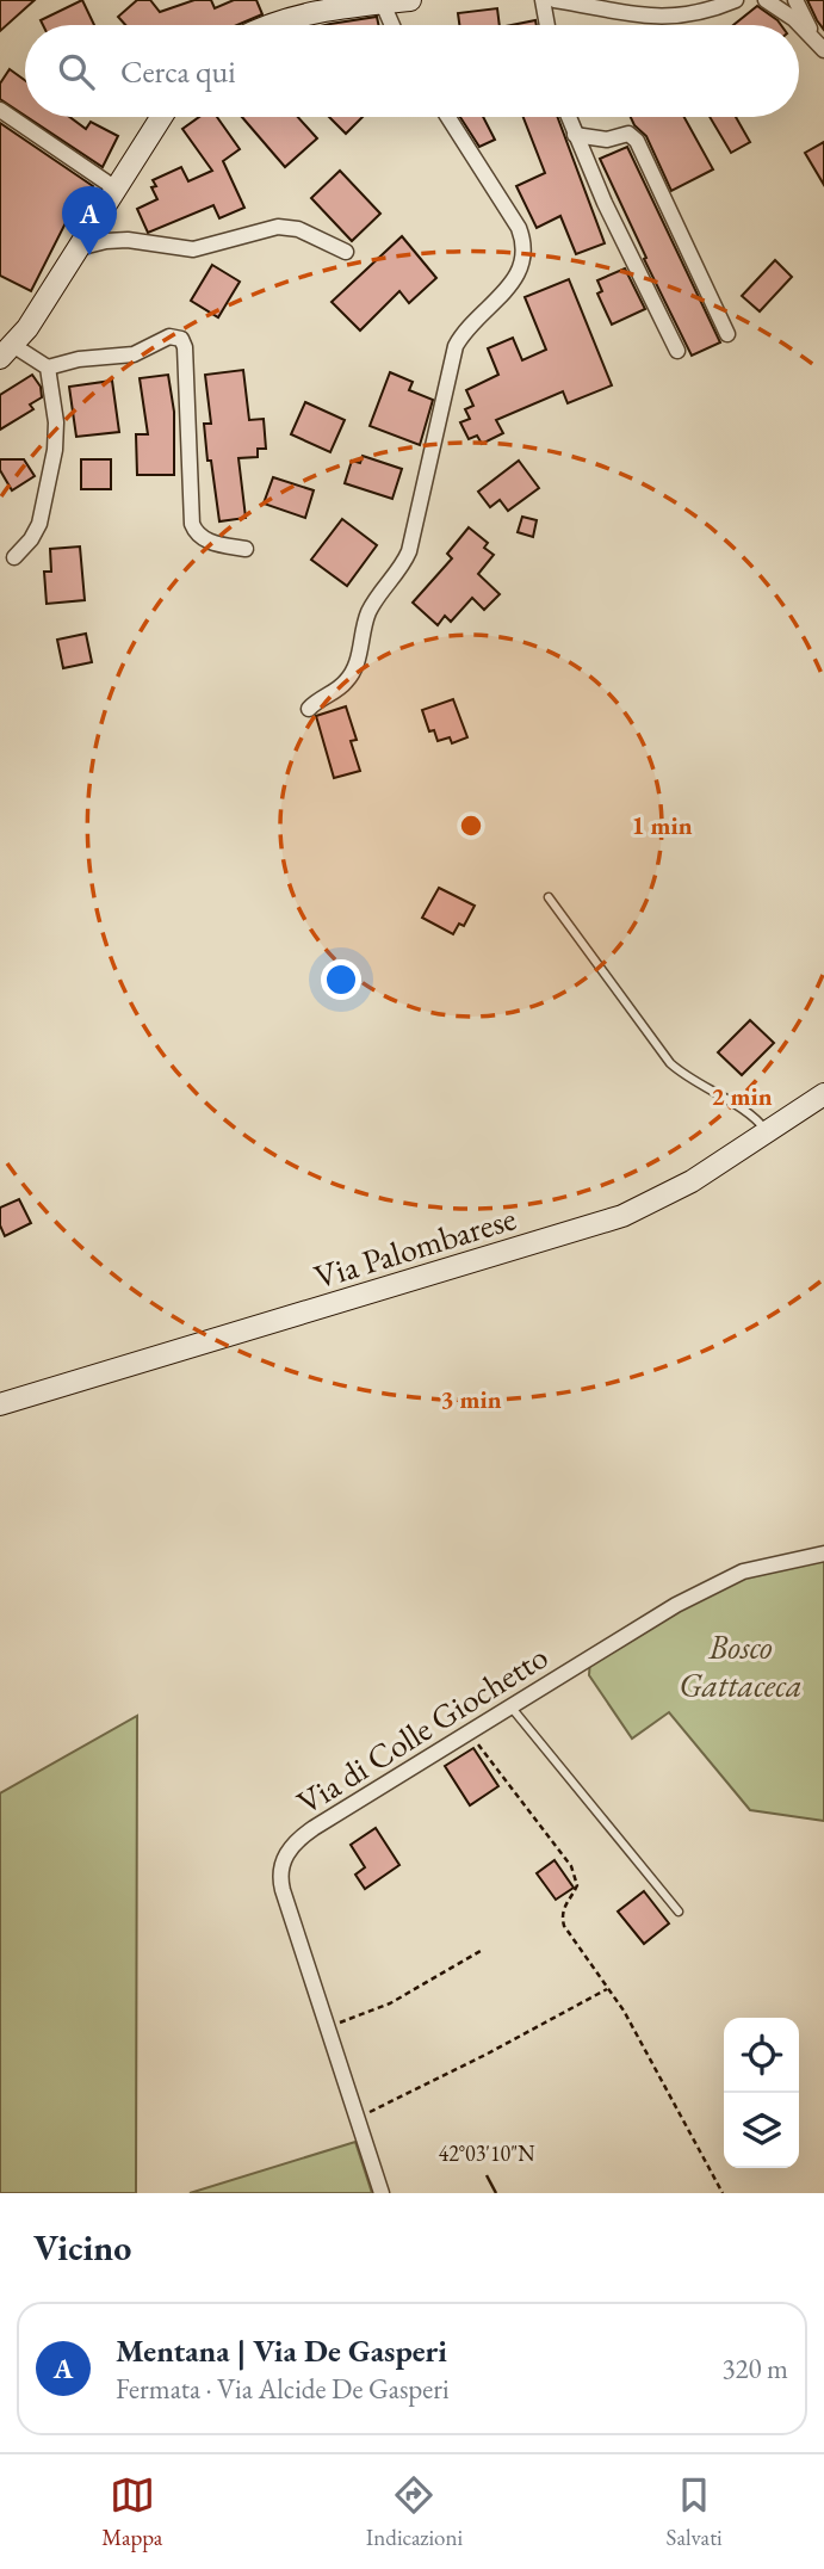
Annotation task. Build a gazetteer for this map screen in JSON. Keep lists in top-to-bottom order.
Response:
{
  "streets": {
    "main road": ["Via Palombarese"],
    "street": ["Via di Colle Giochetto"]
  },
  "parks": ["Bosco Gattaceca"],
  "page": {
    "search": "Cerca qui",
    "pins": "A",
    "heading": "Vicino",
    "list": [
      {
        "mark": "A",
        "name": "Mentana | Via De Gasperi",
        "note": "Fermata · Via Alcide De Gasperi",
        "value": "320 m"
      }
    ],
    "nav": ["Mappa", "Indicazioni", "Salvati"]
  },
  "coordinates": ["42°03'10\"N"],
  "rings": ["1 min", "2 min", "3 min"]
}
